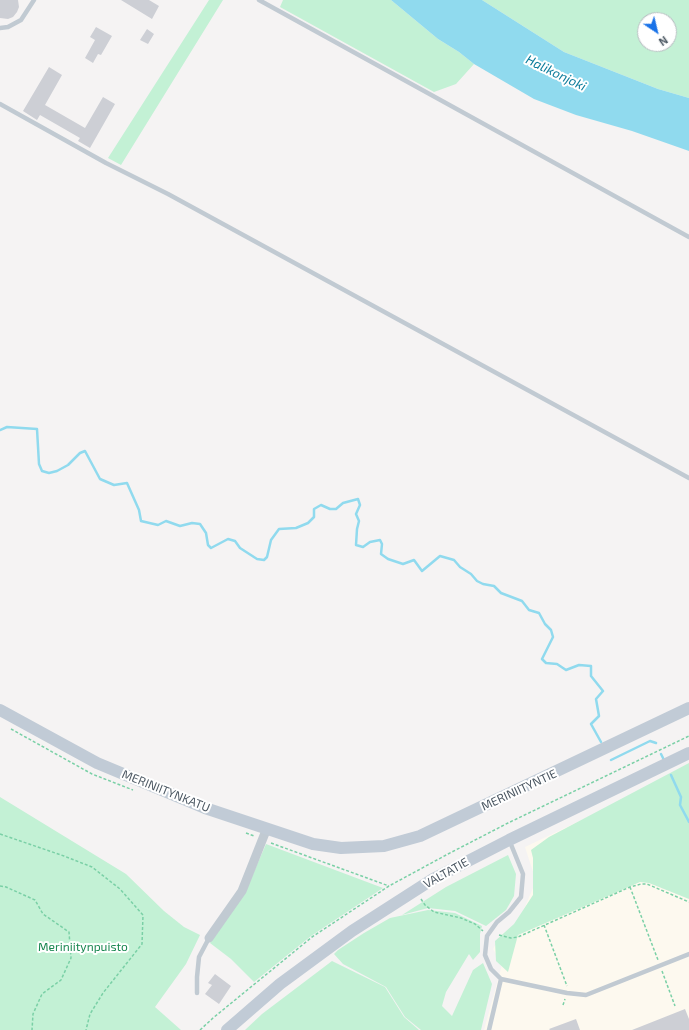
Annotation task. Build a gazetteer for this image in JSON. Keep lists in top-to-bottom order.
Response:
{
  "streets": {
    "main road": ["MERINIITYNTIE", "MERINIITYNKATU", "VALTATIE"]
  },
  "crossings": [
    ["MERINIITYNTIE", "MERINIITYNKATU"]
  ],
  "water": ["Halikonjoki"],
  "parks": ["Meriniitynpuisto"],
  "north": "bottom right"
}
